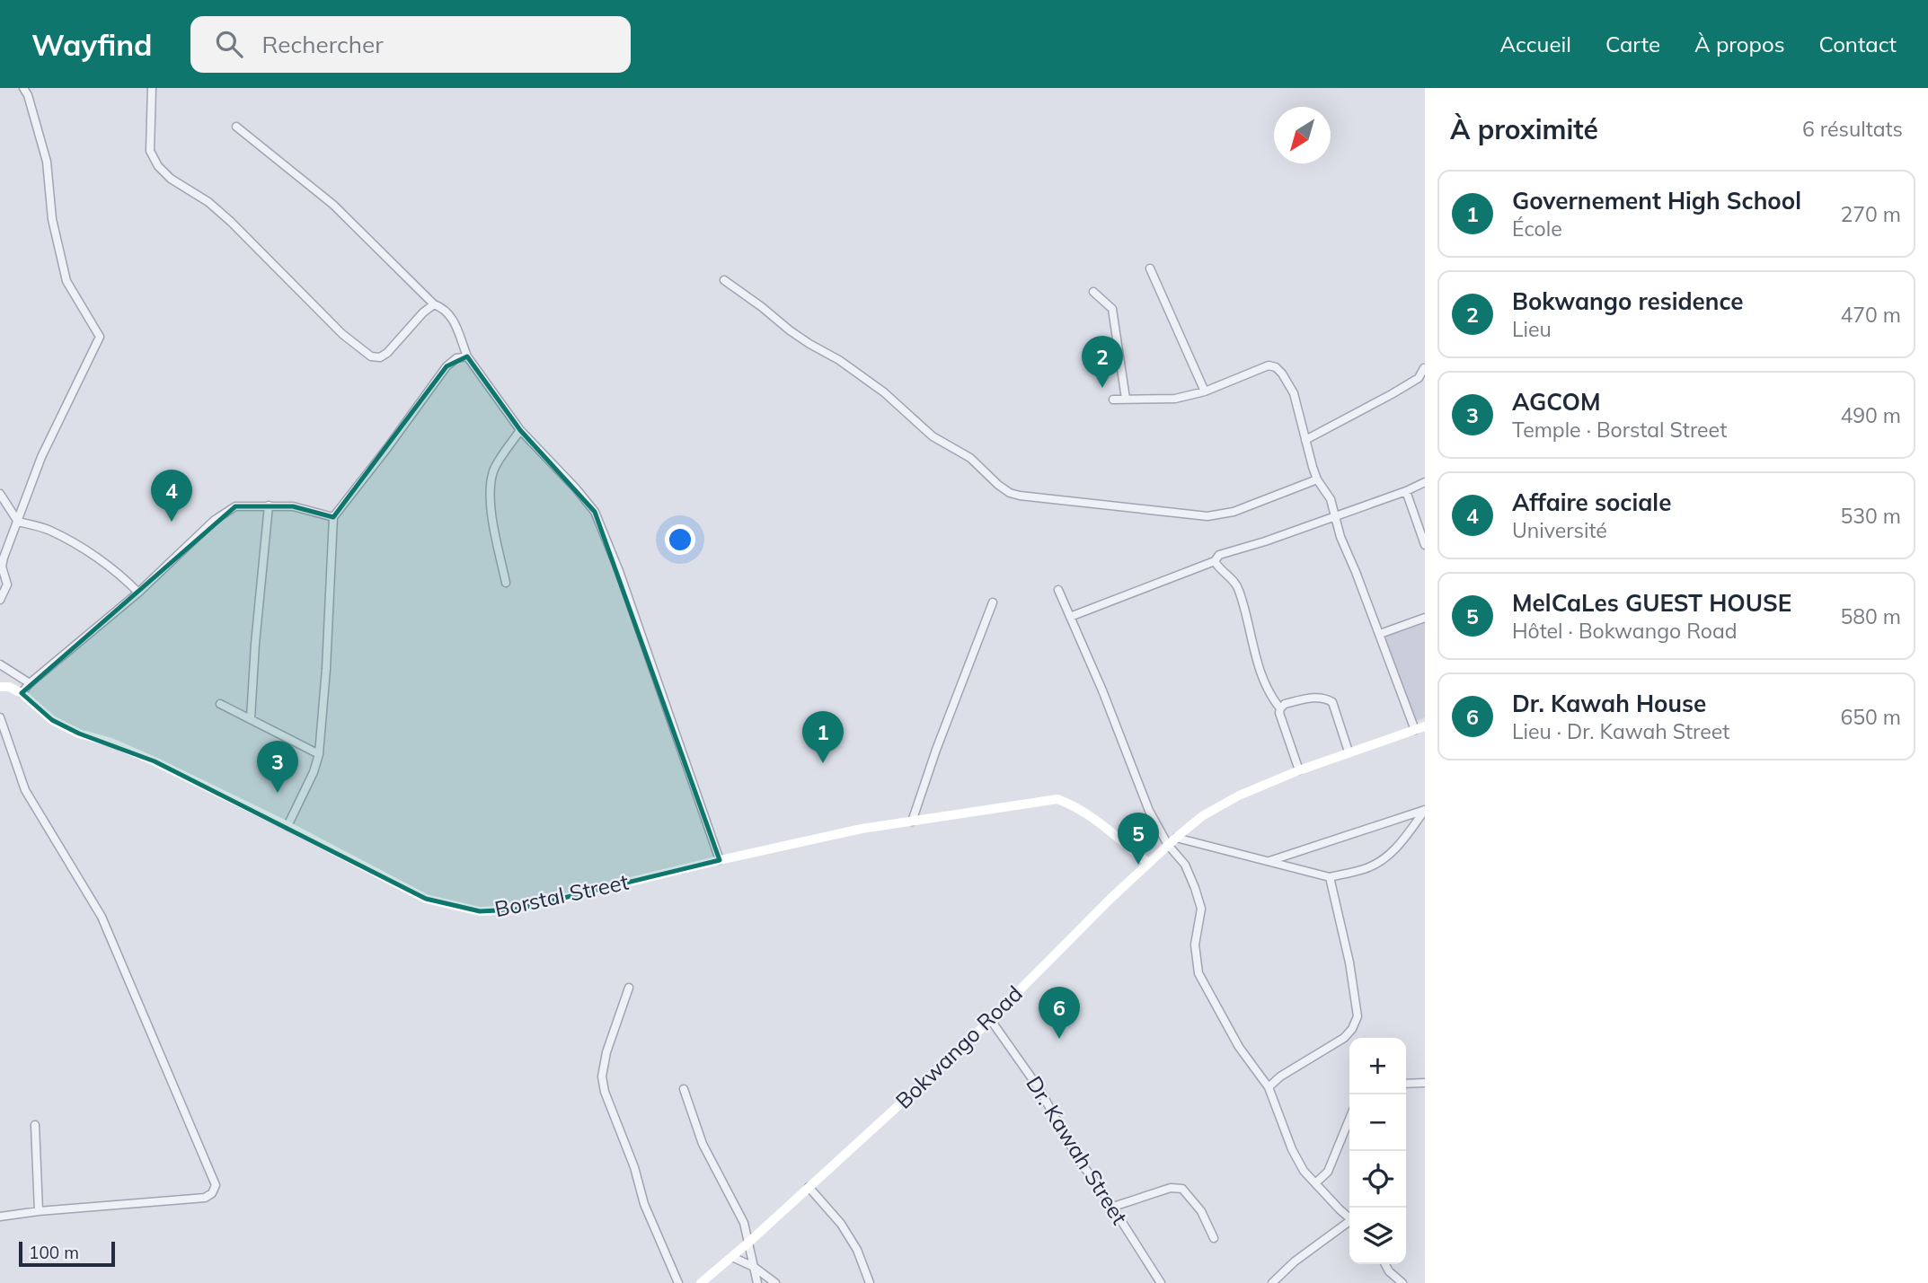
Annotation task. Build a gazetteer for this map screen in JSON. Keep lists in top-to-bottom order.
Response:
{
  "streets": {
    "street": ["Borstal Street", "Bokwango Road", "Dr. Kawah Street"]
  },
  "crossings": [
    ["Borstal Street", "Bokwango Road"],
    ["Bokwango Road", "Dr. Kawah Street"]
  ],
  "scale_bar": "100 m",
  "north": "bottom left",
  "page": {
    "header": "Wayfind",
    "search": "Rechercher",
    "nav": [
      "Accueil",
      "Carte",
      "À propos",
      "Contact"
    ],
    "heading": ["À proximité", "6 résultats"],
    "list": [
      {
        "mark": "1",
        "name": "Governement High School",
        "note": "École",
        "value": "270 m"
      },
      {
        "mark": "2",
        "name": "Bokwango residence",
        "note": "Lieu",
        "value": "470 m"
      },
      {
        "mark": "3",
        "name": "AGCOM",
        "note": "Temple · Borstal Street",
        "value": "490 m"
      },
      {
        "mark": "4",
        "name": "Affaire sociale",
        "note": "Université",
        "value": "530 m"
      },
      {
        "mark": "5",
        "name": "MelCaLes GUEST HOUSE",
        "note": "Hôtel · Bokwango Road",
        "value": "580 m"
      },
      {
        "mark": "6",
        "name": "Dr. Kawah House",
        "note": "Lieu · Dr. Kawah Street",
        "value": "650 m"
      }
    ],
    "pins": [
      "2",
      "4",
      "1",
      "3",
      "5",
      "6"
    ],
    "map_buttons": ["+", "−"],
    "scale": "100 m"
  }
}
